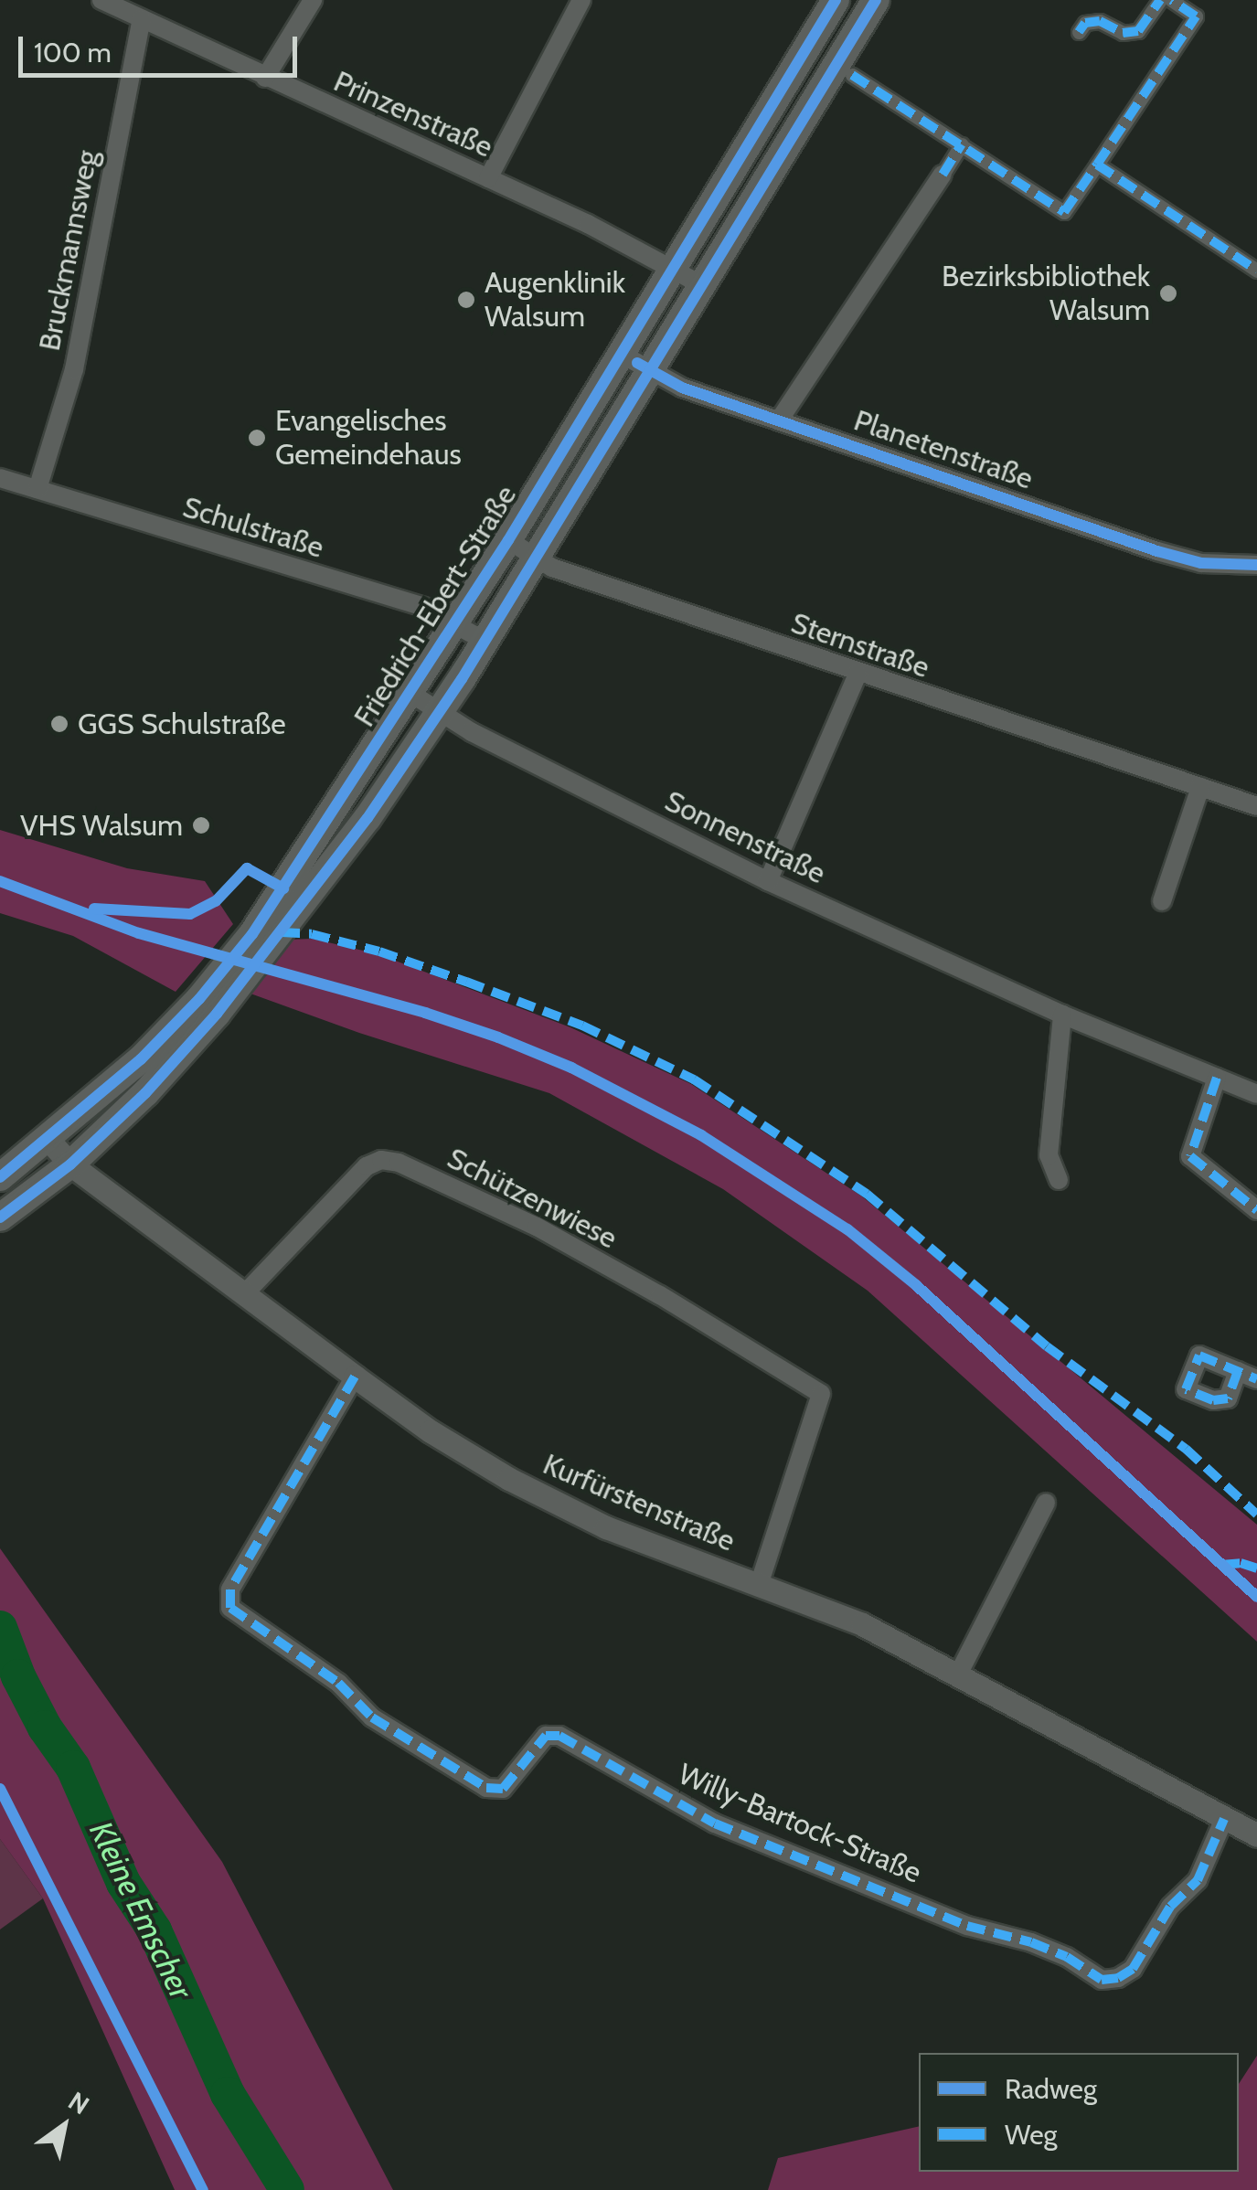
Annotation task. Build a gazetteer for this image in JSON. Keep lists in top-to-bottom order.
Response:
{
  "streets": {
    "main road": ["Friedrich-Ebert-Straße"],
    "street": [
      "Prinzenstraße",
      "Bruckmannsweg",
      "Planetenstraße",
      "Schulstraße",
      "Sternstraße",
      "Sonnenstraße",
      "Schützenwiese",
      "Kurfürstenstraße",
      "Willy-Bartock-Straße"
    ]
  },
  "crossings": [
    ["Prinzenstraße", "Bruckmannsweg"],
    ["Prinzenstraße", "Friedrich-Ebert-Straße"],
    ["Bruckmannsweg", "Schulstraße"],
    ["Planetenstraße", "Friedrich-Ebert-Straße"],
    ["Schulstraße", "Friedrich-Ebert-Straße"],
    ["Friedrich-Ebert-Straße", "Sternstraße"],
    ["Friedrich-Ebert-Straße", "Sonnenstraße"],
    ["Friedrich-Ebert-Straße", "Kurfürstenstraße"],
    ["Schützenwiese", "Kurfürstenstraße"],
    ["Kurfürstenstraße", "Willy-Bartock-Straße"]
  ],
  "water": ["Kleine Emscher"],
  "places": [
    "Bezirksbibliothek Walsum",
    "Augenklinik Walsum",
    "Evangelisches Gemeindehaus",
    "GGS Schulstraße",
    "VHS Walsum"
  ],
  "legend": ["Radweg", "Weg"],
  "scale_bar": "100 m",
  "north": "top right"
}
